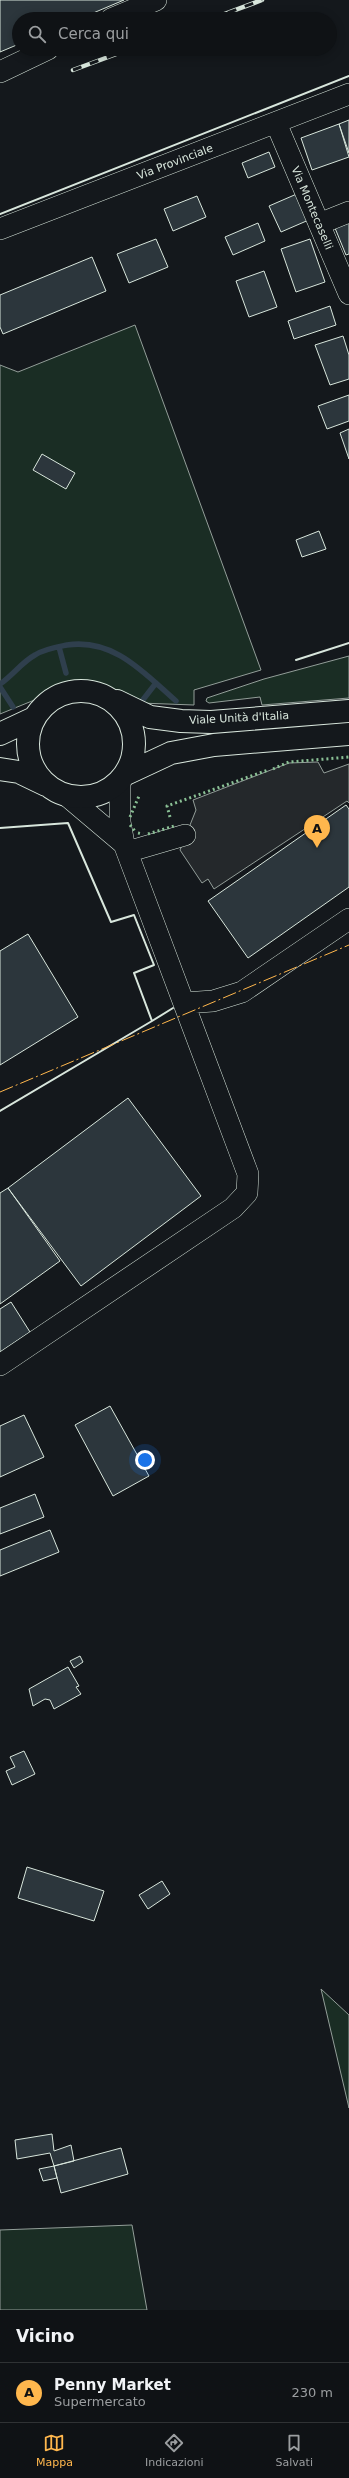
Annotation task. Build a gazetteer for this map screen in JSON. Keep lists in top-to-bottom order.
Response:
{
  "streets": {
    "main road": ["Viale Unità d'Italia"],
    "street": ["Via Provinciale", "Via Montecaselli"]
  },
  "crossings": [
    ["Via Provinciale", "Via Montecaselli"]
  ],
  "page": {
    "search": "Cerca qui",
    "pins": "A",
    "heading": "Vicino",
    "list": [
      {
        "mark": "A",
        "name": "Penny Market",
        "note": "Supermercato",
        "value": "230 m"
      }
    ],
    "nav": ["Mappa", "Indicazioni", "Salvati"]
  }
}
